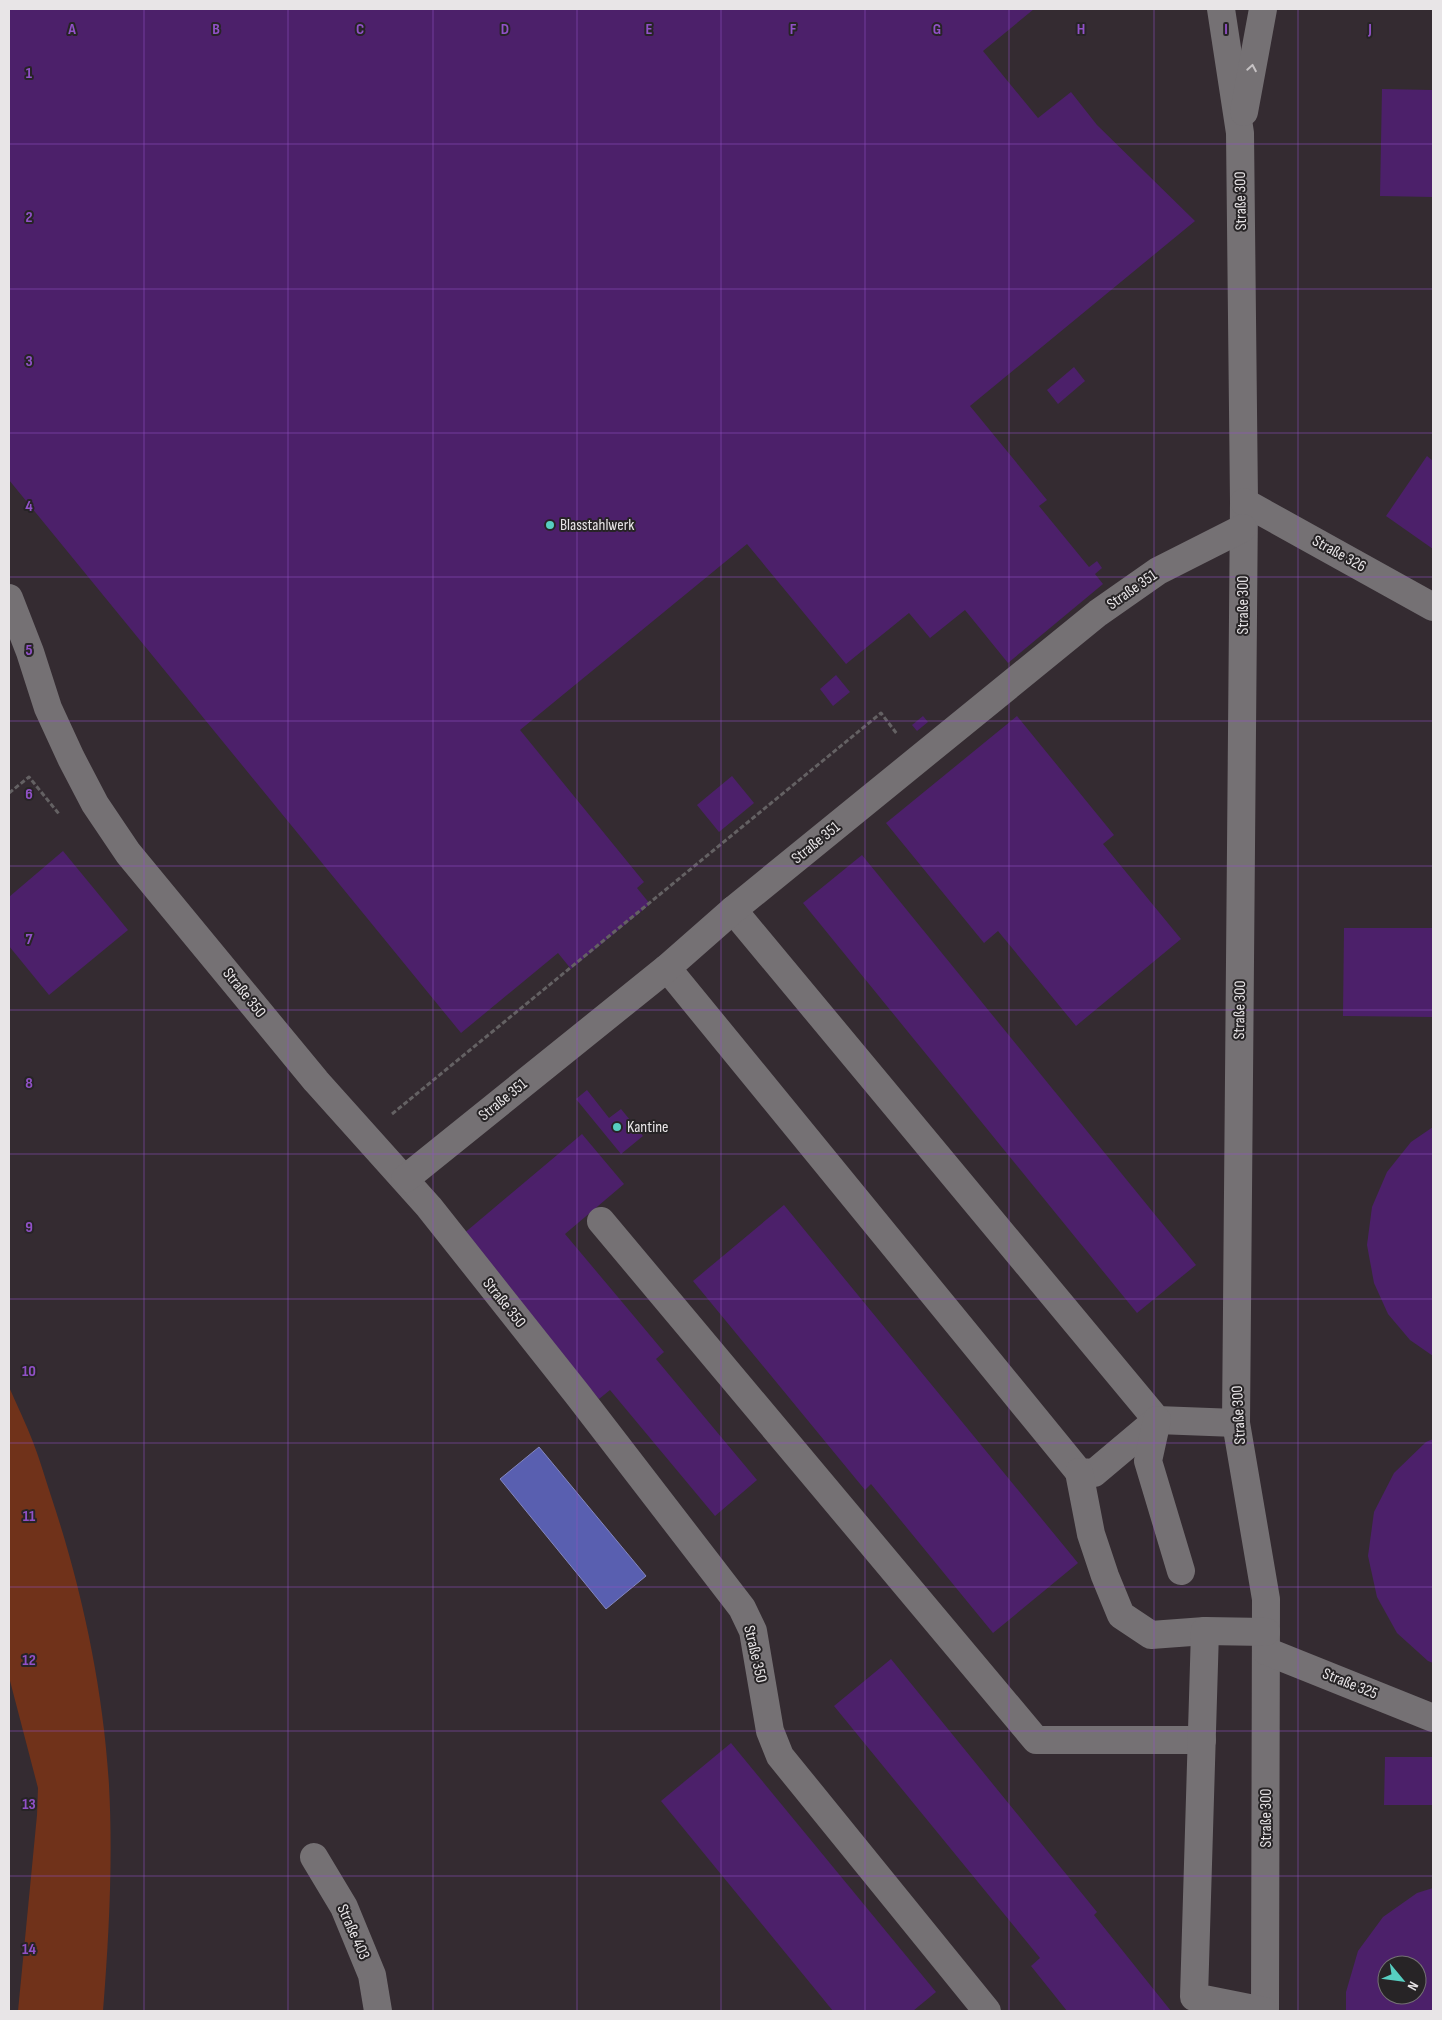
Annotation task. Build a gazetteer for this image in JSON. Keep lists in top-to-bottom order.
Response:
{
  "streets": {
    "street": [
      "Straße 300",
      "Straße 326",
      "Straße 351",
      "Straße 350",
      "Straße 325",
      "Straße 403"
    ]
  },
  "crossings": [
    ["Straße 300", "Straße 326"],
    ["Straße 300", "Straße 351"],
    ["Straße 300", "Straße 325"],
    ["Straße 351", "Straße 350"]
  ],
  "places": ["Blasstahlwerk", "Kantine"],
  "north": "bottom right",
  "grid": {
    "columns": [
      "A",
      "B",
      "C",
      "D",
      "E",
      "F",
      "G",
      "H",
      "I",
      "J"
    ],
    "rows": [
      "1",
      "2",
      "3",
      "4",
      "5",
      "6",
      "7",
      "8",
      "9",
      "10",
      "11",
      "12",
      "13",
      "14"
    ]
  }
}
